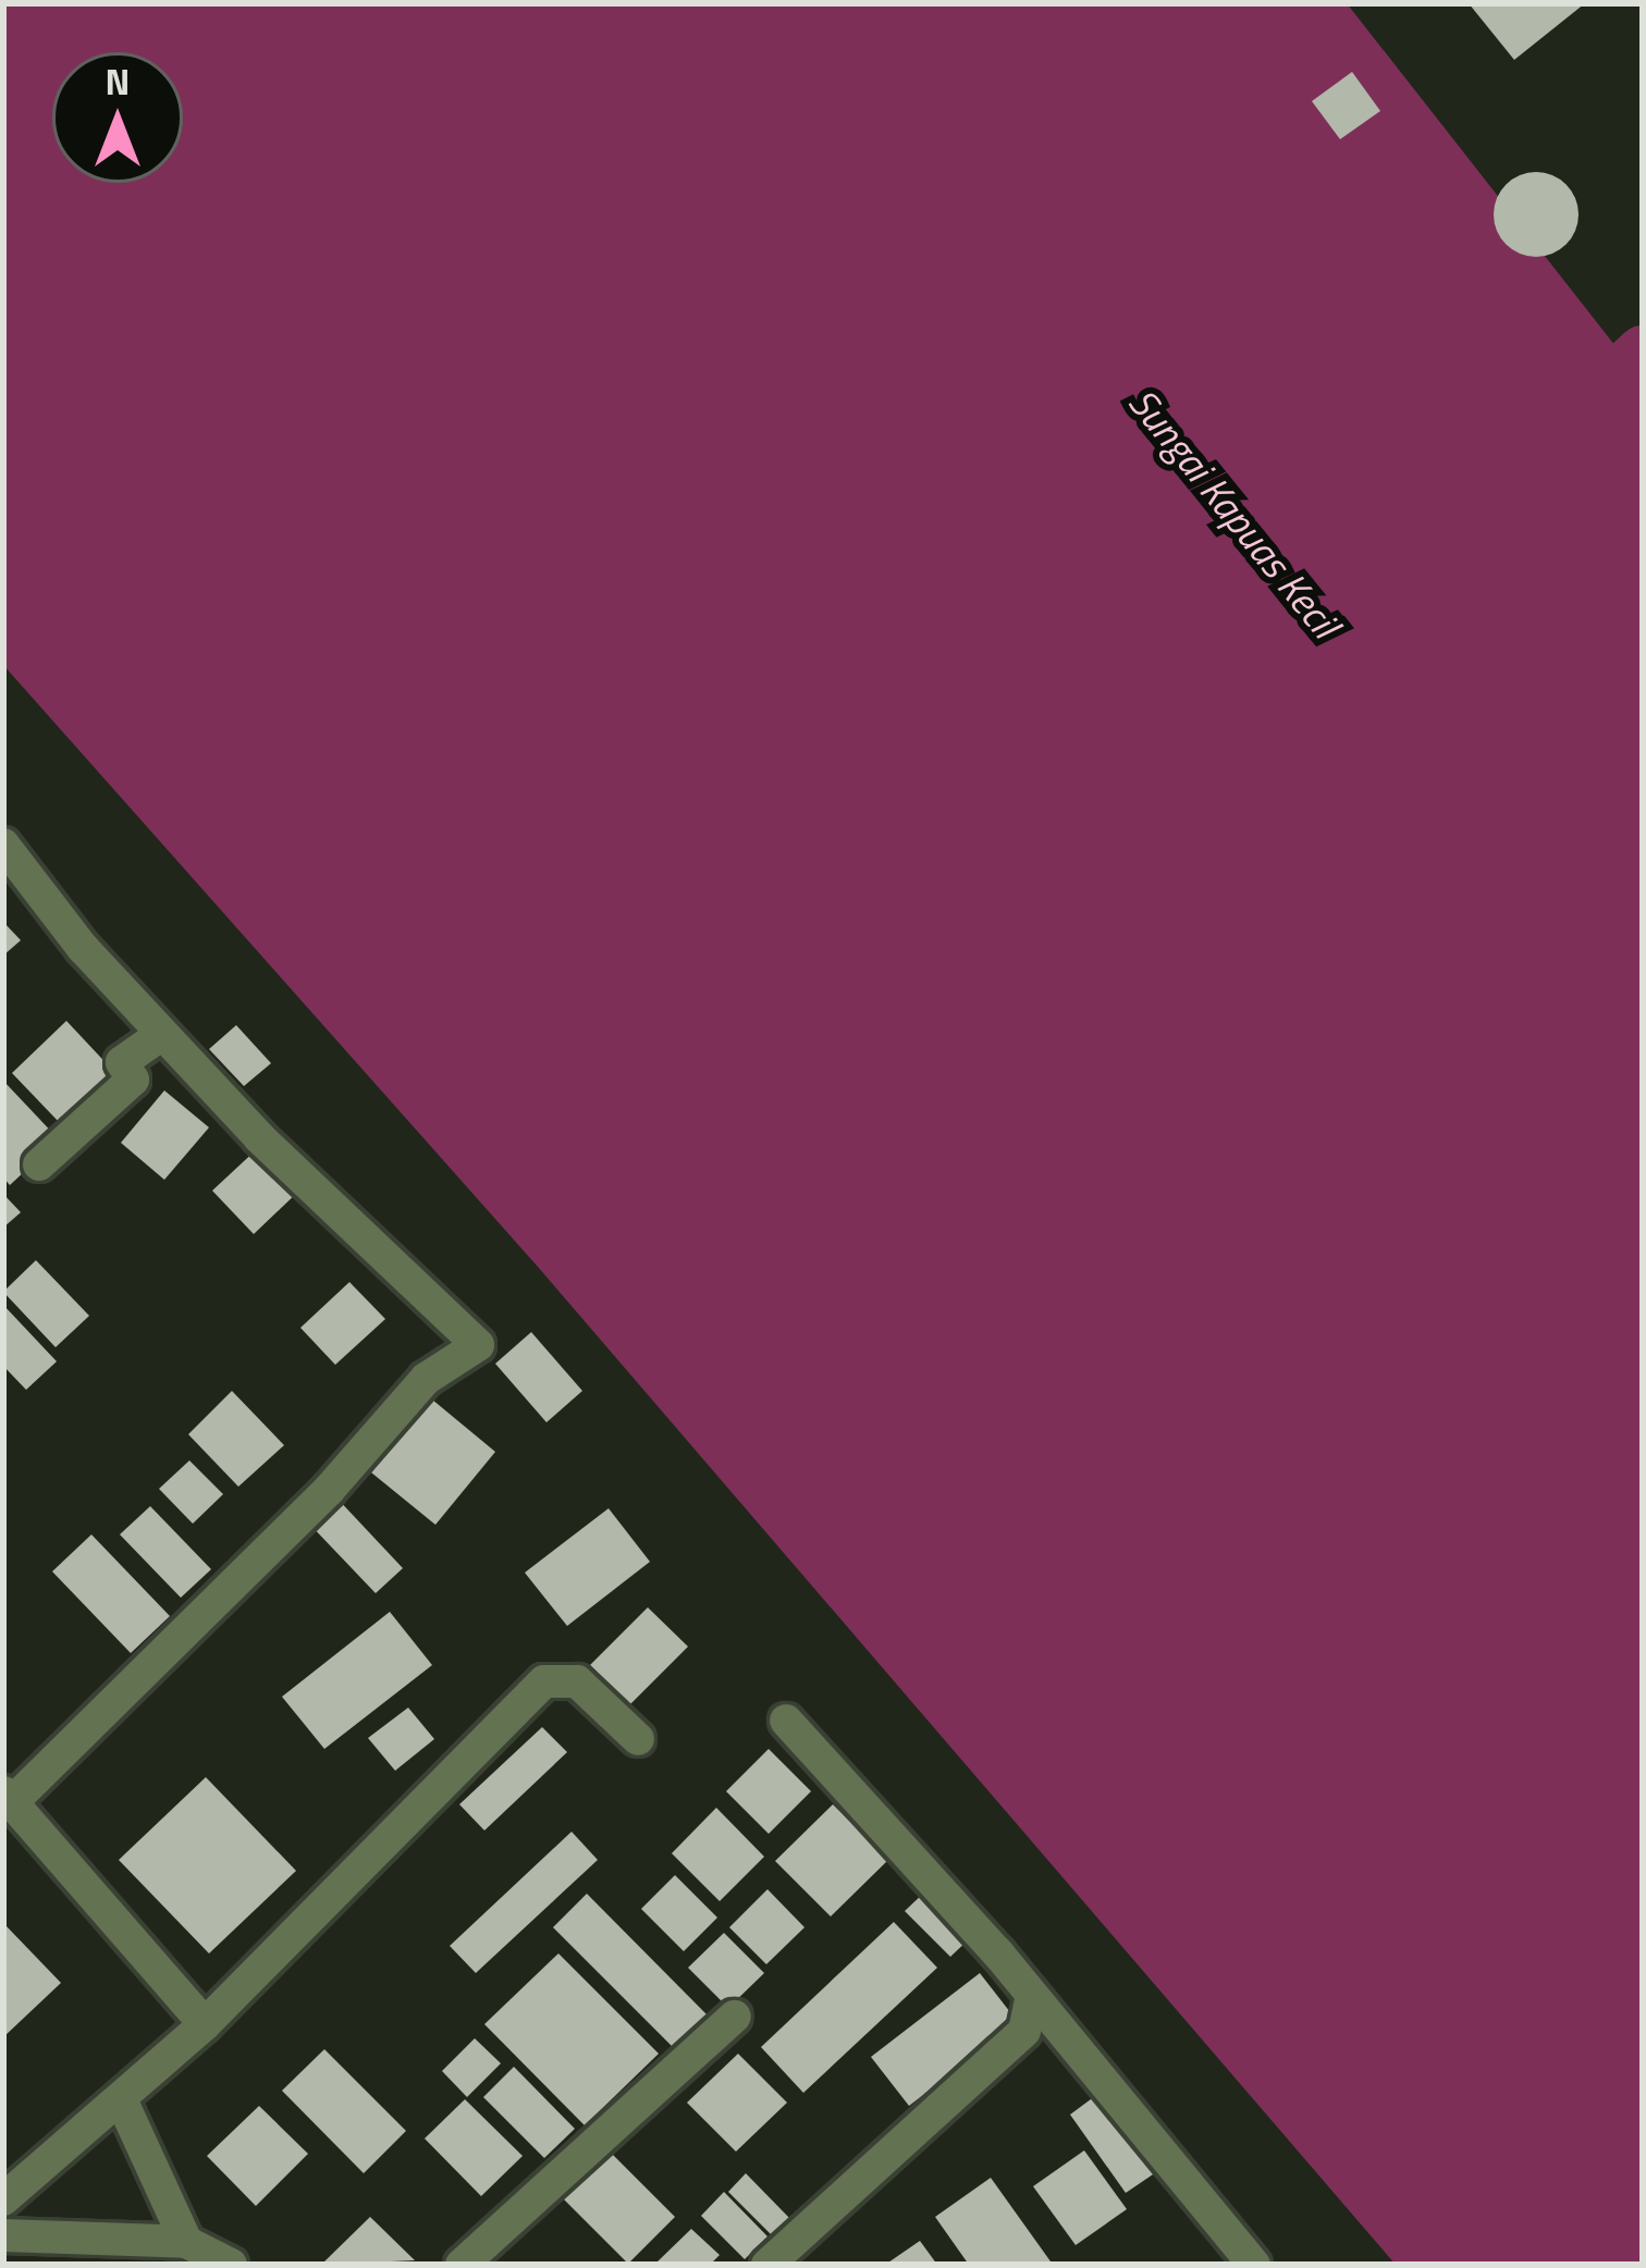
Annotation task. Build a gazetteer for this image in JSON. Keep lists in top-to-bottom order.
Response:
{
  "water": ["Sungai Kapuas Kecil"],
  "north": "top"
}
